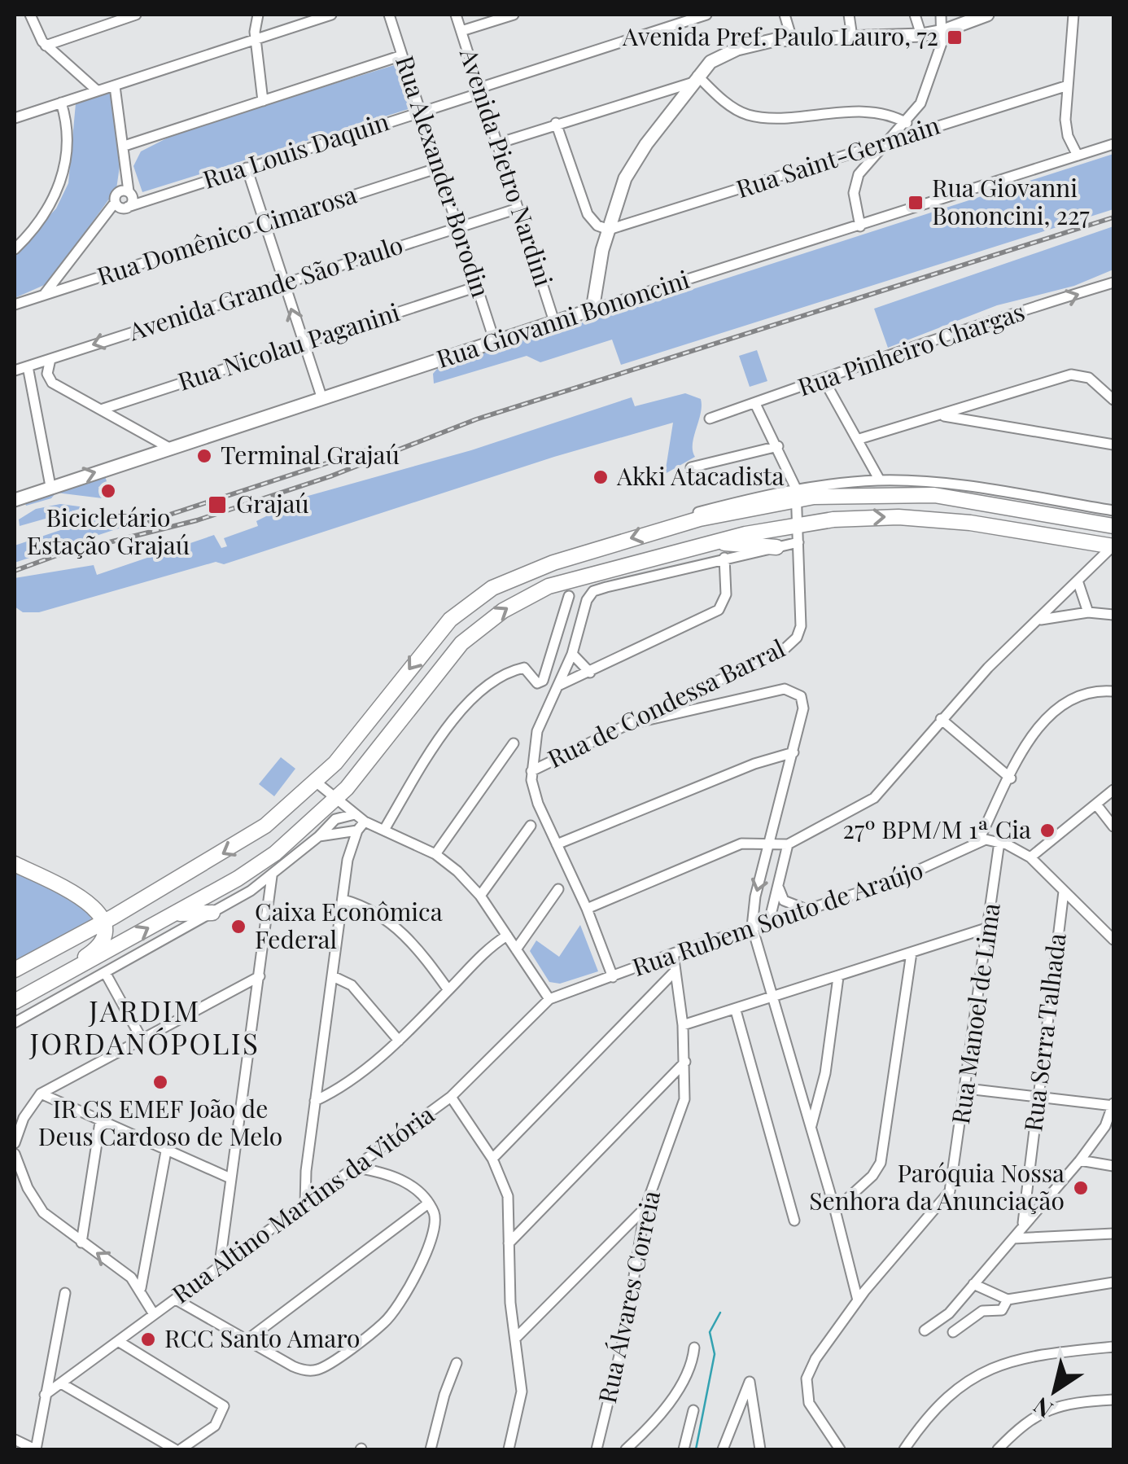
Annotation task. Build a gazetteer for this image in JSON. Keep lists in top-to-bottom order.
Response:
{
  "streets": {
    "street": [
      "Rua Louis Daquin",
      "Rua Saint-Germain",
      "Avenida Pietro Nardini",
      "Rua Alexander Borodin",
      "Rua Domênico Cimarosa",
      "Avenida Grande São Paulo",
      "Rua Giovanni Bononcini",
      "Rua Nicolau Paganini",
      "Rua Pinheiro Chargas",
      "Rua de Condessa Barral",
      "Rua Rubem Souto de Araújo",
      "Rua Manoel de Lima",
      "Rua Serra Talhada",
      "Rua Altino Martins da Vitória",
      "Rua Álvares Correia"
    ]
  },
  "crossings": [
    ["Rua Louis Daquin", "Avenida Pietro Nardini"],
    ["Rua Louis Daquin", "Rua Alexander Borodin"],
    ["Avenida Pietro Nardini", "Avenida Grande São Paulo"],
    ["Avenida Pietro Nardini", "Rua Giovanni Bononcini"],
    ["Rua Alexander Borodin", "Rua Domênico Cimarosa"],
    ["Rua Alexander Borodin", "Avenida Grande São Paulo"],
    ["Rua Alexander Borodin", "Rua Giovanni Bononcini"],
    ["Rua Alexander Borodin", "Rua Nicolau Paganini"],
    ["Rua Pinheiro Chargas", "Rua de Condessa Barral"],
    ["Rua Rubem Souto de Araújo", "Rua Manoel de Lima"],
    ["Rua Rubem Souto de Araújo", "Rua Serra Talhada"],
    ["Rua Rubem Souto de Araújo", "Rua Altino Martins da Vitória"],
    ["Rua Rubem Souto de Araújo", "Rua Álvares Correia"]
  ],
  "one_way": ["Avenida Grande São Paulo"],
  "districts": ["JARDIM JORDANÓPOLIS"],
  "places": {
    "transit": ["Avenida Pref. Paulo Lauro, 72", "Rua Giovanni Bononcini, 227", "Grajaú"],
    "other": [
      "Terminal Grajaú",
      "Akki Atacadista",
      "Bicicletário Estação Grajaú",
      "27º BPM/M 1ª Cia",
      "Caixa Econômica Federal",
      "IR CS EMEF João de Deus Cardoso de Melo",
      "Paróquia Nossa Senhora da Anunciação",
      "RCC Santo Amaro"
    ]
  },
  "north": "bottom left"
}
